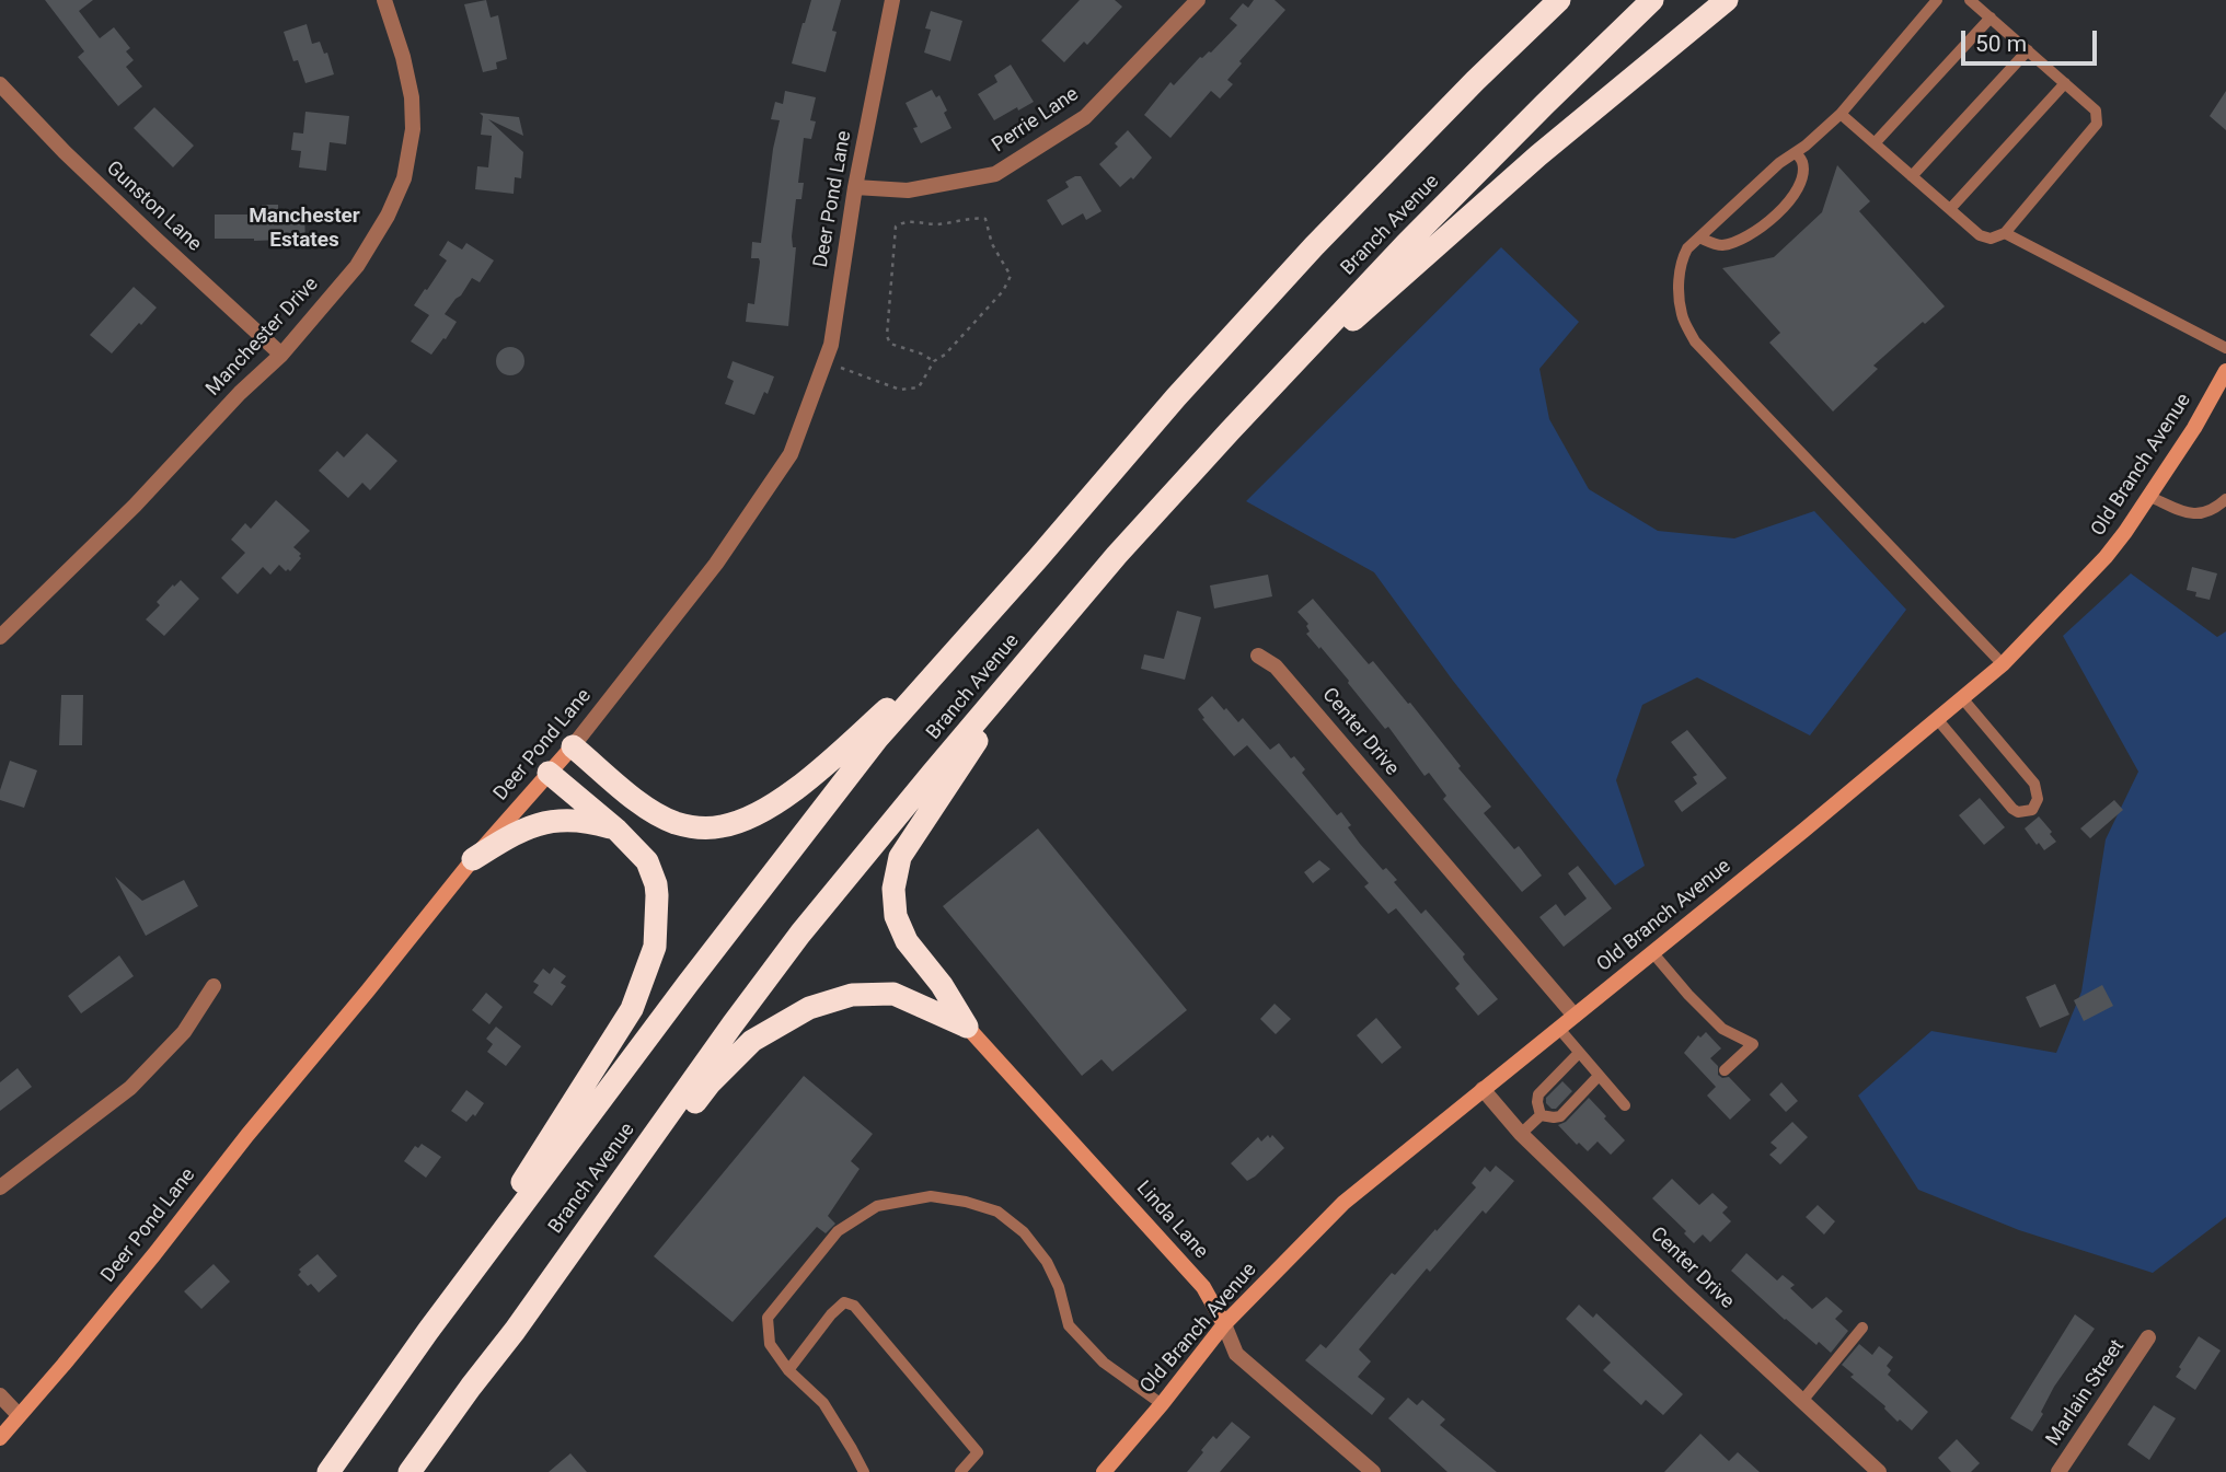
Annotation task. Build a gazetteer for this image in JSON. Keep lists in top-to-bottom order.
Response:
{
  "streets": {
    "highway": ["Branch Avenue"],
    "street": [
      "Perrie Lane",
      "Deer Pond Lane",
      "Gunston Lane",
      "Manchester Drive",
      "Old Branch Avenue",
      "Center Drive",
      "Linda Lane",
      "Marlain Street"
    ]
  },
  "crossings": [
    ["Perrie Lane", "Deer Pond Lane"],
    ["Gunston Lane", "Manchester Drive"],
    ["Old Branch Avenue", "Center Drive"],
    ["Old Branch Avenue", "Linda Lane"]
  ],
  "districts": ["Manchester Estates"],
  "scale_bar": "50 m"
}
